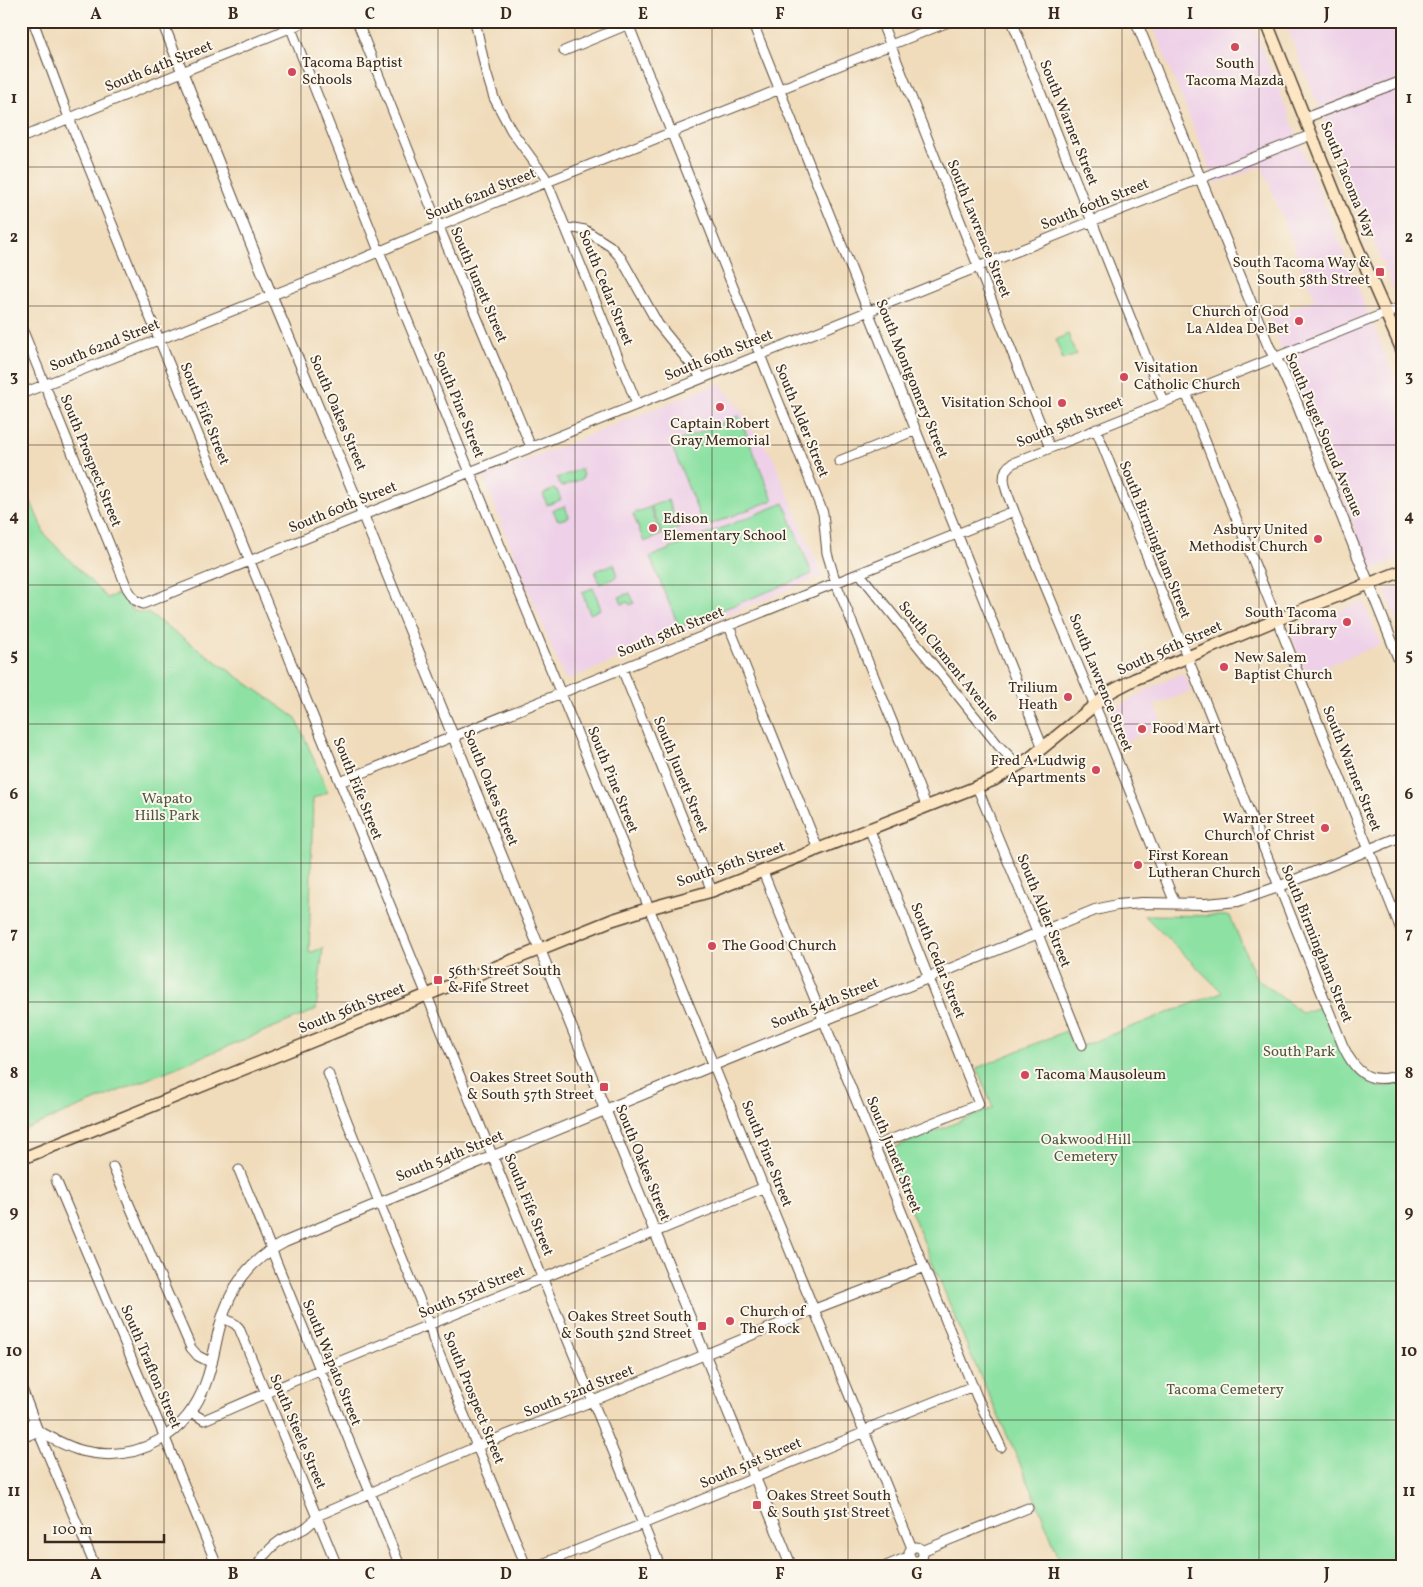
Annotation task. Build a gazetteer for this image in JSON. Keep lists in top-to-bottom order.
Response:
{
  "streets": {
    "main road": ["South Tacoma Way", "South 56th Street"],
    "street": [
      "South 64th Street",
      "South Warner Street",
      "South 62nd Street",
      "South 60th Street",
      "South Lawrence Street",
      "South Junett Street",
      "South Cedar Street",
      "South Montgomery Street",
      "South Pine Street",
      "South Oakes Street",
      "South Fife Street",
      "South Alder Street",
      "South 58th Street",
      "South Puget Sound Avenue",
      "South Prospect Street",
      "South Birmingham Street",
      "South Clement Avenue",
      "South 54th Street",
      "South 53rd Street",
      "South Wapato Street",
      "South Trafton Street",
      "South 52nd Street",
      "South Steele Street",
      "South 51st Street"
    ]
  },
  "crossings": [
    ["South 64th Street", "South Pine Street"],
    ["South 64th Street", "South Oakes Street"],
    ["South 64th Street", "South Fife Street"],
    ["South Warner Street", "South 60th Street"],
    ["South Warner Street", "South 58th Street"],
    ["South Warner Street", "South 56th Street"],
    ["South Warner Street", "South 54th Street"],
    ["South Tacoma Way", "South 60th Street"],
    ["South Tacoma Way", "South 58th Street"],
    ["South 62nd Street", "South Lawrence Street"],
    ["South 62nd Street", "South Junett Street"],
    ["South 62nd Street", "South Cedar Street"],
    ["South 62nd Street", "South Montgomery Street"],
    ["South 62nd Street", "South Pine Street"],
    ["South 62nd Street", "South Oakes Street"],
    ["South 62nd Street", "South Fife Street"],
    ["South 62nd Street", "South Alder Street"],
    ["South 62nd Street", "South Prospect Street"],
    ["South 60th Street", "South Lawrence Street"],
    ["South 60th Street", "South Junett Street"],
    ["South 60th Street", "South Cedar Street"],
    ["South 60th Street", "South Montgomery Street"],
    ["South 60th Street", "South Pine Street"],
    ["South 60th Street", "South Oakes Street"],
    ["South 60th Street", "South Fife Street"],
    ["South 60th Street", "South Alder Street"],
    ["South 60th Street", "South Puget Sound Avenue"],
    ["South 60th Street", "South Prospect Street"],
    ["South Lawrence Street", "South 58th Street"],
    ["South Lawrence Street", "South 56th Street"],
    ["South Lawrence Street", "South 54th Street"],
    ["South Junett Street", "South Cedar Street"],
    ["South Junett Street", "South 58th Street"],
    ["South Junett Street", "South 56th Street"],
    ["South Junett Street", "South 54th Street"],
    ["South Junett Street", "South 52nd Street"],
    ["South Junett Street", "South 51st Street"],
    ["South Cedar Street", "South 56th Street"],
    ["South Cedar Street", "South 54th Street"],
    ["South Montgomery Street", "South 58th Street"],
    ["South Montgomery Street", "South 56th Street"],
    ["South Pine Street", "South 58th Street"],
    ["South Pine Street", "South 56th Street"],
    ["South Pine Street", "South 54th Street"],
    ["South Pine Street", "South 53rd Street"],
    ["South Pine Street", "South 52nd Street"],
    ["South Pine Street", "South 51st Street"],
    ["South Oakes Street", "South 58th Street"],
    ["South Oakes Street", "South 56th Street"],
    ["South Oakes Street", "South 54th Street"],
    ["South Oakes Street", "South 53rd Street"],
    ["South Oakes Street", "South 52nd Street"],
    ["South Oakes Street", "South 51st Street"],
    ["South Fife Street", "South 58th Street"],
    ["South Fife Street", "South 56th Street"],
    ["South Fife Street", "South 54th Street"],
    ["South Fife Street", "South 53rd Street"],
    ["South Fife Street", "South 52nd Street"],
    ["South Fife Street", "South 51st Street"],
    ["South Alder Street", "South 58th Street"],
    ["South Alder Street", "South 56th Street"],
    ["South Alder Street", "South 54th Street"],
    ["South 58th Street", "South Puget Sound Avenue"],
    ["South 58th Street", "South Birmingham Street"],
    ["South 58th Street", "South Clement Avenue"],
    ["South Puget Sound Avenue", "South 56th Street"],
    ["South Prospect Street", "South 54th Street"],
    ["South Prospect Street", "South 53rd Street"],
    ["South Prospect Street", "South 52nd Street"],
    ["South Birmingham Street", "South 56th Street"],
    ["South Birmingham Street", "South 54th Street"],
    ["South 56th Street", "South Clement Avenue"],
    ["South 54th Street", "South 53rd Street"],
    ["South 54th Street", "South Wapato Street"],
    ["South 54th Street", "South Trafton Street"],
    ["South 54th Street", "South Steele Street"],
    ["South 53rd Street", "South Wapato Street"],
    ["South 53rd Street", "South Steele Street"],
    ["South Wapato Street", "South 52nd Street"],
    ["South 52nd Street", "South Steele Street"]
  ],
  "parks": [
    "Wapato Hills Park",
    "South Park",
    "Oakwood Hill Cemetery",
    "Tacoma Cemetery"
  ],
  "places": {
    "other": [
      "South Tacoma Mazda",
      "Tacoma Baptist Schools",
      "Church of God La Aldea De Bet",
      "Visitation Catholic Church",
      "Visitation School",
      "Captain Robert Gray Memorial",
      "Edison Elementary School",
      "Asbury United Methodist Church",
      "South Tacoma Library",
      "New Salem Baptist Church",
      "Trilium Heath",
      "Food Mart",
      "Fred A Ludwig Apartments",
      "Warner Street Church of Christ",
      "First Korean Lutheran Church",
      "The Good Church",
      "Tacoma Mausoleum",
      "Church of The Rock"
    ],
    "transit": [
      "South Tacoma Way & South 58th Street",
      "56th Street South & Fife Street",
      "Oakes Street South & South 57th Street",
      "Oakes Street South & South 52nd Street",
      "Oakes Street South & South 51st Street"
    ]
  },
  "scale_bar": "100 m",
  "grid": {
    "columns": [
      "A",
      "B",
      "C",
      "D",
      "E",
      "F",
      "G",
      "H",
      "I",
      "J"
    ],
    "rows": [
      "1",
      "2",
      "3",
      "4",
      "5",
      "6",
      "7",
      "8",
      "9",
      "10",
      "11"
    ]
  }
}
